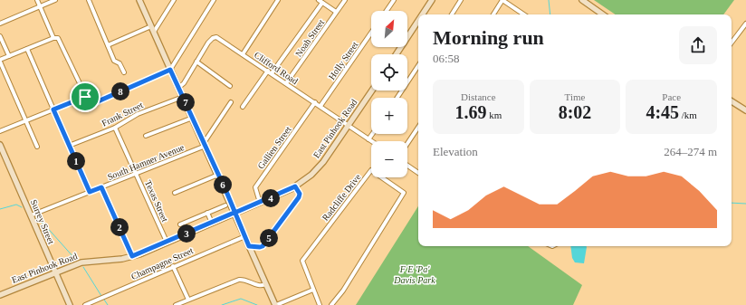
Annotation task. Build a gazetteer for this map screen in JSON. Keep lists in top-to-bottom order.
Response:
{
  "streets": {
    "main road": ["East Pinhook Road", "Surrey Street"],
    "street": [
      "Noah Street",
      "Holly Street",
      "Clifford Road",
      "Frank Street",
      "Gallien Street",
      "South Hamner Avenue",
      "Radcliffe Drive",
      "Texas Street",
      "Champagne Street"
    ]
  },
  "crossings": [
    ["Noah Street", "Clifford Road"],
    ["Holly Street", "Clifford Road"],
    ["Clifford Road", "East Pinhook Road"],
    ["Clifford Road", "Gallien Street"],
    ["Frank Street", "Texas Street"],
    ["East Pinhook Road", "Gallien Street"],
    ["East Pinhook Road", "Texas Street"],
    ["East Pinhook Road", "Surrey Street"],
    ["South Hamner Avenue", "Texas Street"],
    ["South Hamner Avenue", "Surrey Street"]
  ],
  "parks": ["F E 'Pa' Davis Park"],
  "north": "top right",
  "page": {
    "map_buttons": ["+", "−"],
    "heading": ["Morning run", "06:58"],
    "stats": [
      ["Distance", "1.69 km"],
      ["Time", "8:02"],
      ["Pace", "4:45 /km"]
    ],
    "pins": [
      "8",
      "7",
      "1",
      "6",
      "4",
      "2",
      "3",
      "5"
    ],
    "chart": ["Elevation", "264–274 m"]
  }
}
